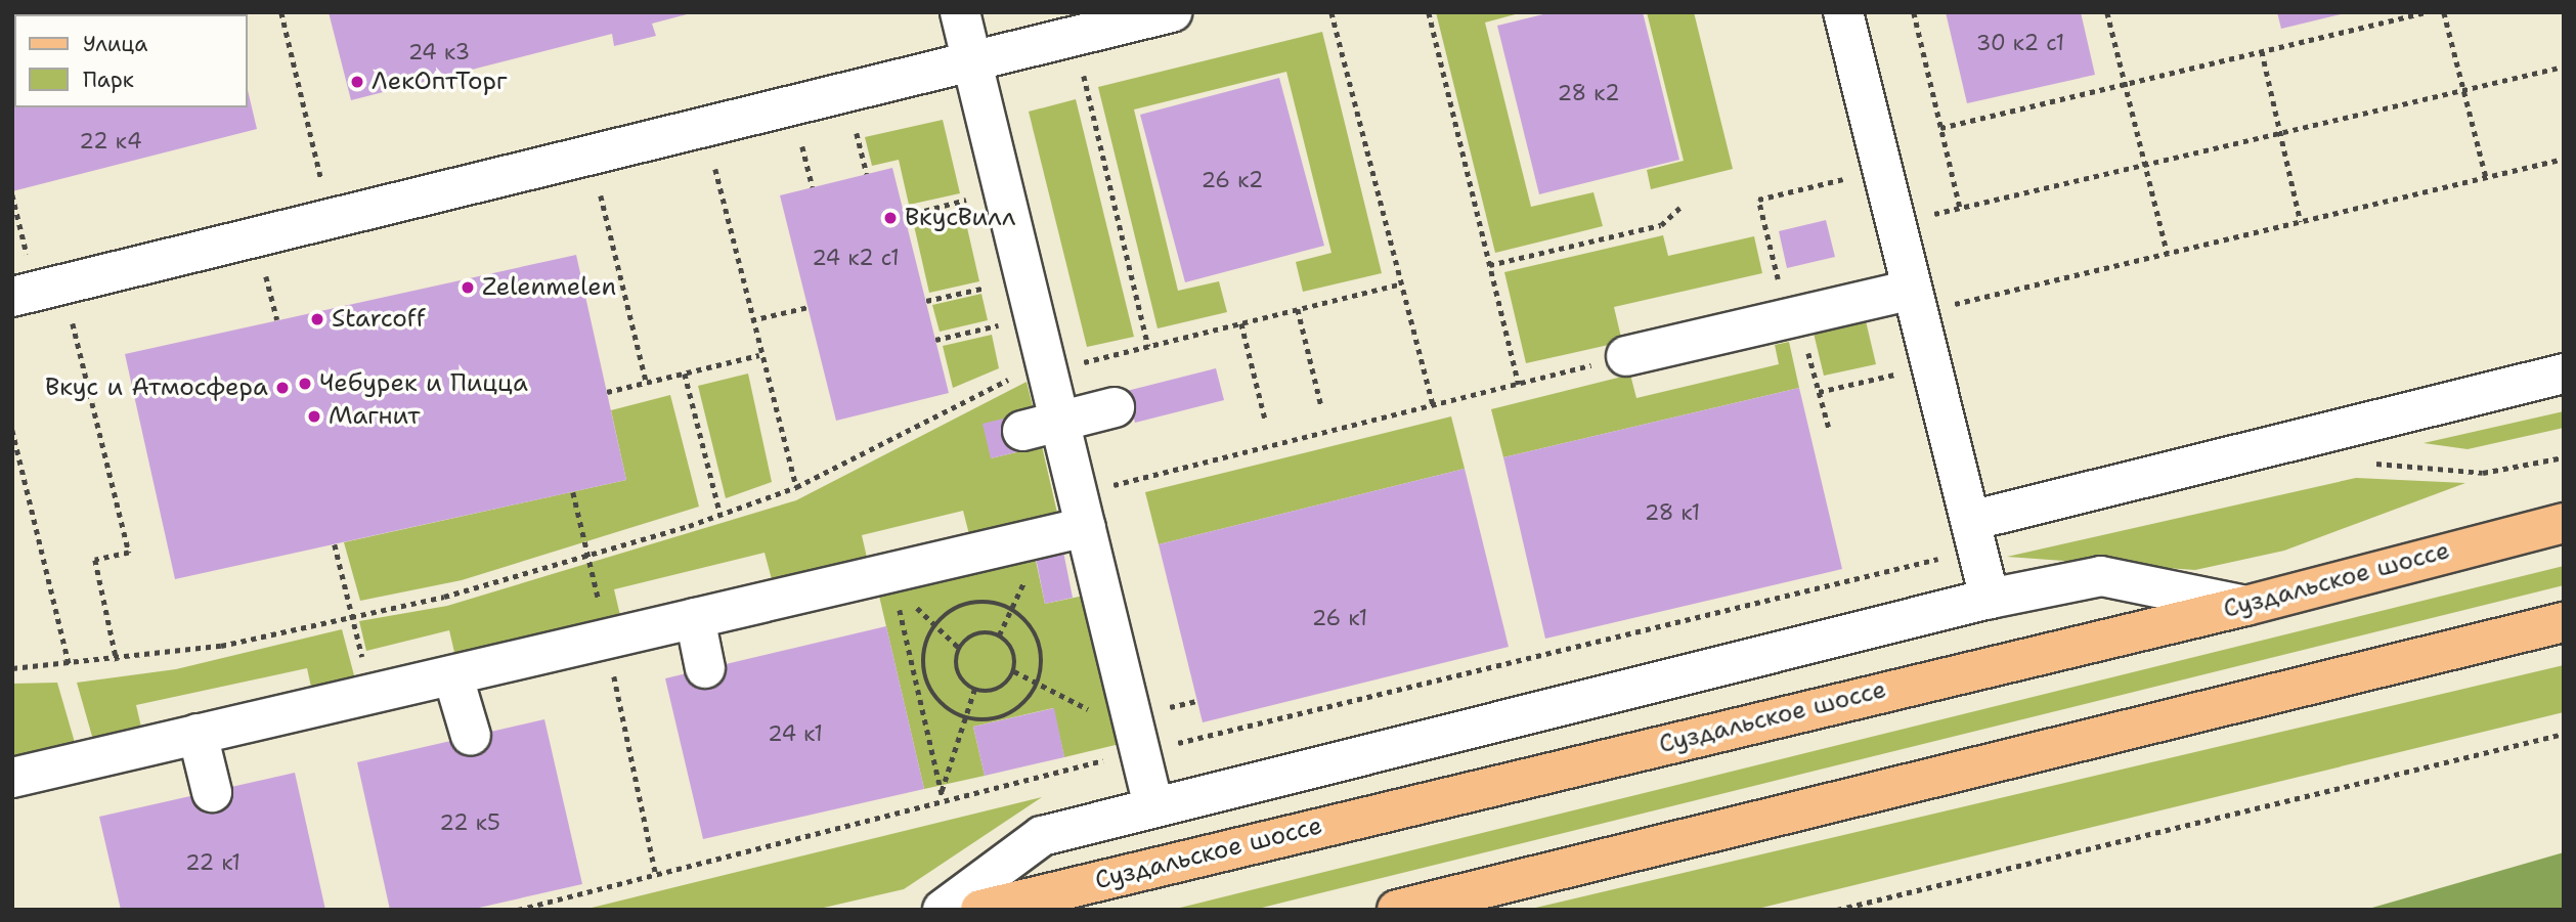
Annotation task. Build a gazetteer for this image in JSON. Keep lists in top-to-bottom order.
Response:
{
  "streets": {
    "main road": ["Суздальское шоссе"]
  },
  "places": [
    "ЛекОптТорг",
    "ВкусВилл",
    "Zelenmelen",
    "Starcoff",
    "Чебурек и Пицца",
    "Вкус и Атмосфера",
    "Магнит"
  ],
  "house_numbers": [
    "30 к2 с1",
    "24 к3",
    "28 к2",
    "22 к4",
    "26 к2",
    "24 к2 с1",
    "28 к1",
    "26 к1",
    "24 к1",
    "22 к5",
    "22 к1"
  ],
  "legend": ["Улица", "Парк"]
}
